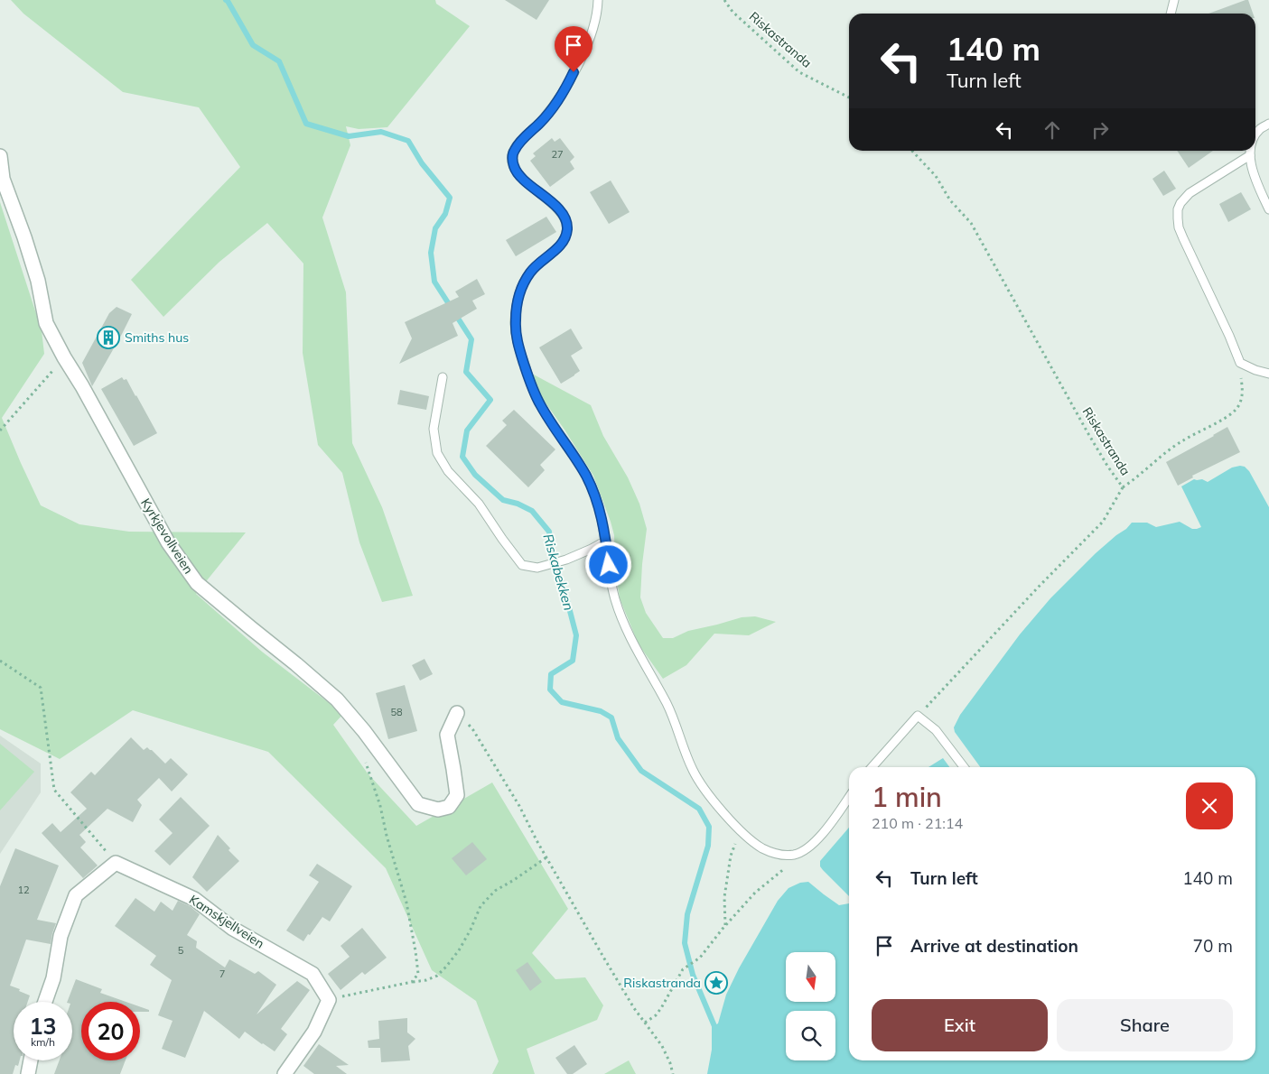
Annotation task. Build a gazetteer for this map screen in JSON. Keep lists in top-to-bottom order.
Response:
{
  "streets": {
    "street": ["Kyrkjevollveien", "Kamskjellveien"],
    "path": ["Riskastranda"]
  },
  "water": ["Riskabekken"],
  "places": {
    "building": ["Smiths hus"],
    "place": ["Riskastranda"]
  },
  "house_numbers": [
    "27",
    "58",
    "12",
    "5",
    "7"
  ],
  "north": "bottom",
  "page": {
    "turn": ["140 m", "Turn left"],
    "heading": ["1 min", "210 m · 21:14"],
    "list": [
      {
        "name": "Turn left",
        "value": "140 m"
      },
      {
        "name": "Arrive at destination",
        "value": "70 m"
      }
    ],
    "buttons": ["Exit", "Share"],
    "speed": "13 km/h",
    "limit": "20"
  }
}
